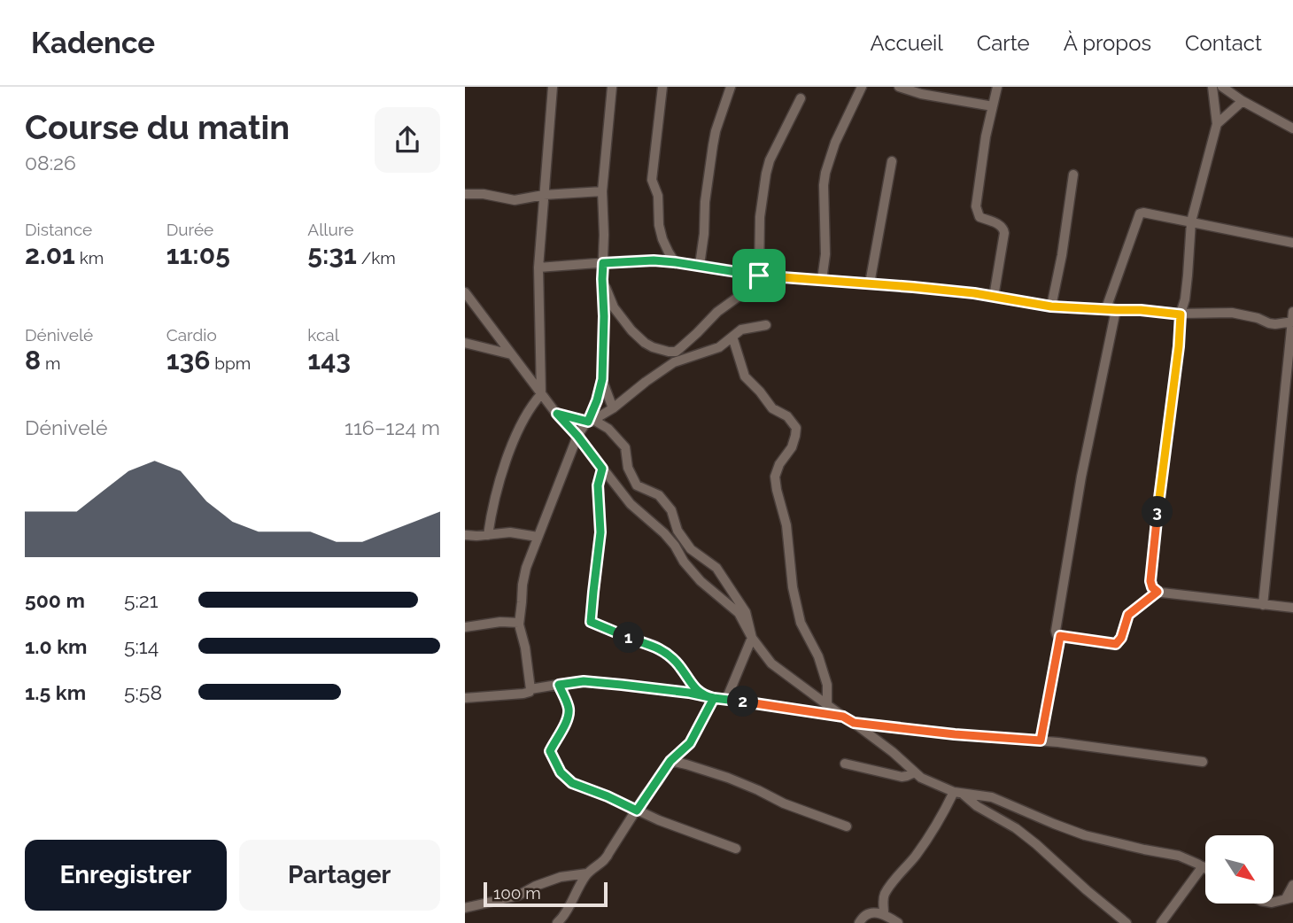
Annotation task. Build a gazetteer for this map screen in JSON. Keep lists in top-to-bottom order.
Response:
{
  "scale_bar": "100 m",
  "north": "bottom right",
  "page": {
    "header": "Kadence",
    "nav": [
      "Accueil",
      "Carte",
      "À propos",
      "Contact"
    ],
    "heading": ["Course du matin", "08:26"],
    "stats": [
      ["Distance", "2.01 km"],
      ["Durée", "11:05"],
      ["Allure", "5:31 /km"],
      ["Dénivelé", "8 m"],
      ["Cardio", "136 bpm"],
      ["kcal", "143"]
    ],
    "chart": ["Dénivelé", "116–124 m"],
    "pins": ["3", "1", "2"],
    "list": [
      {
        "name": "500 m",
        "note": "5:21"
      },
      {
        "name": "1.0 km",
        "note": "5:14"
      },
      {
        "name": "1.5 km",
        "note": "5:58"
      }
    ],
    "buttons": ["Enregistrer", "Partager"],
    "scale": "100 m"
  }
}
